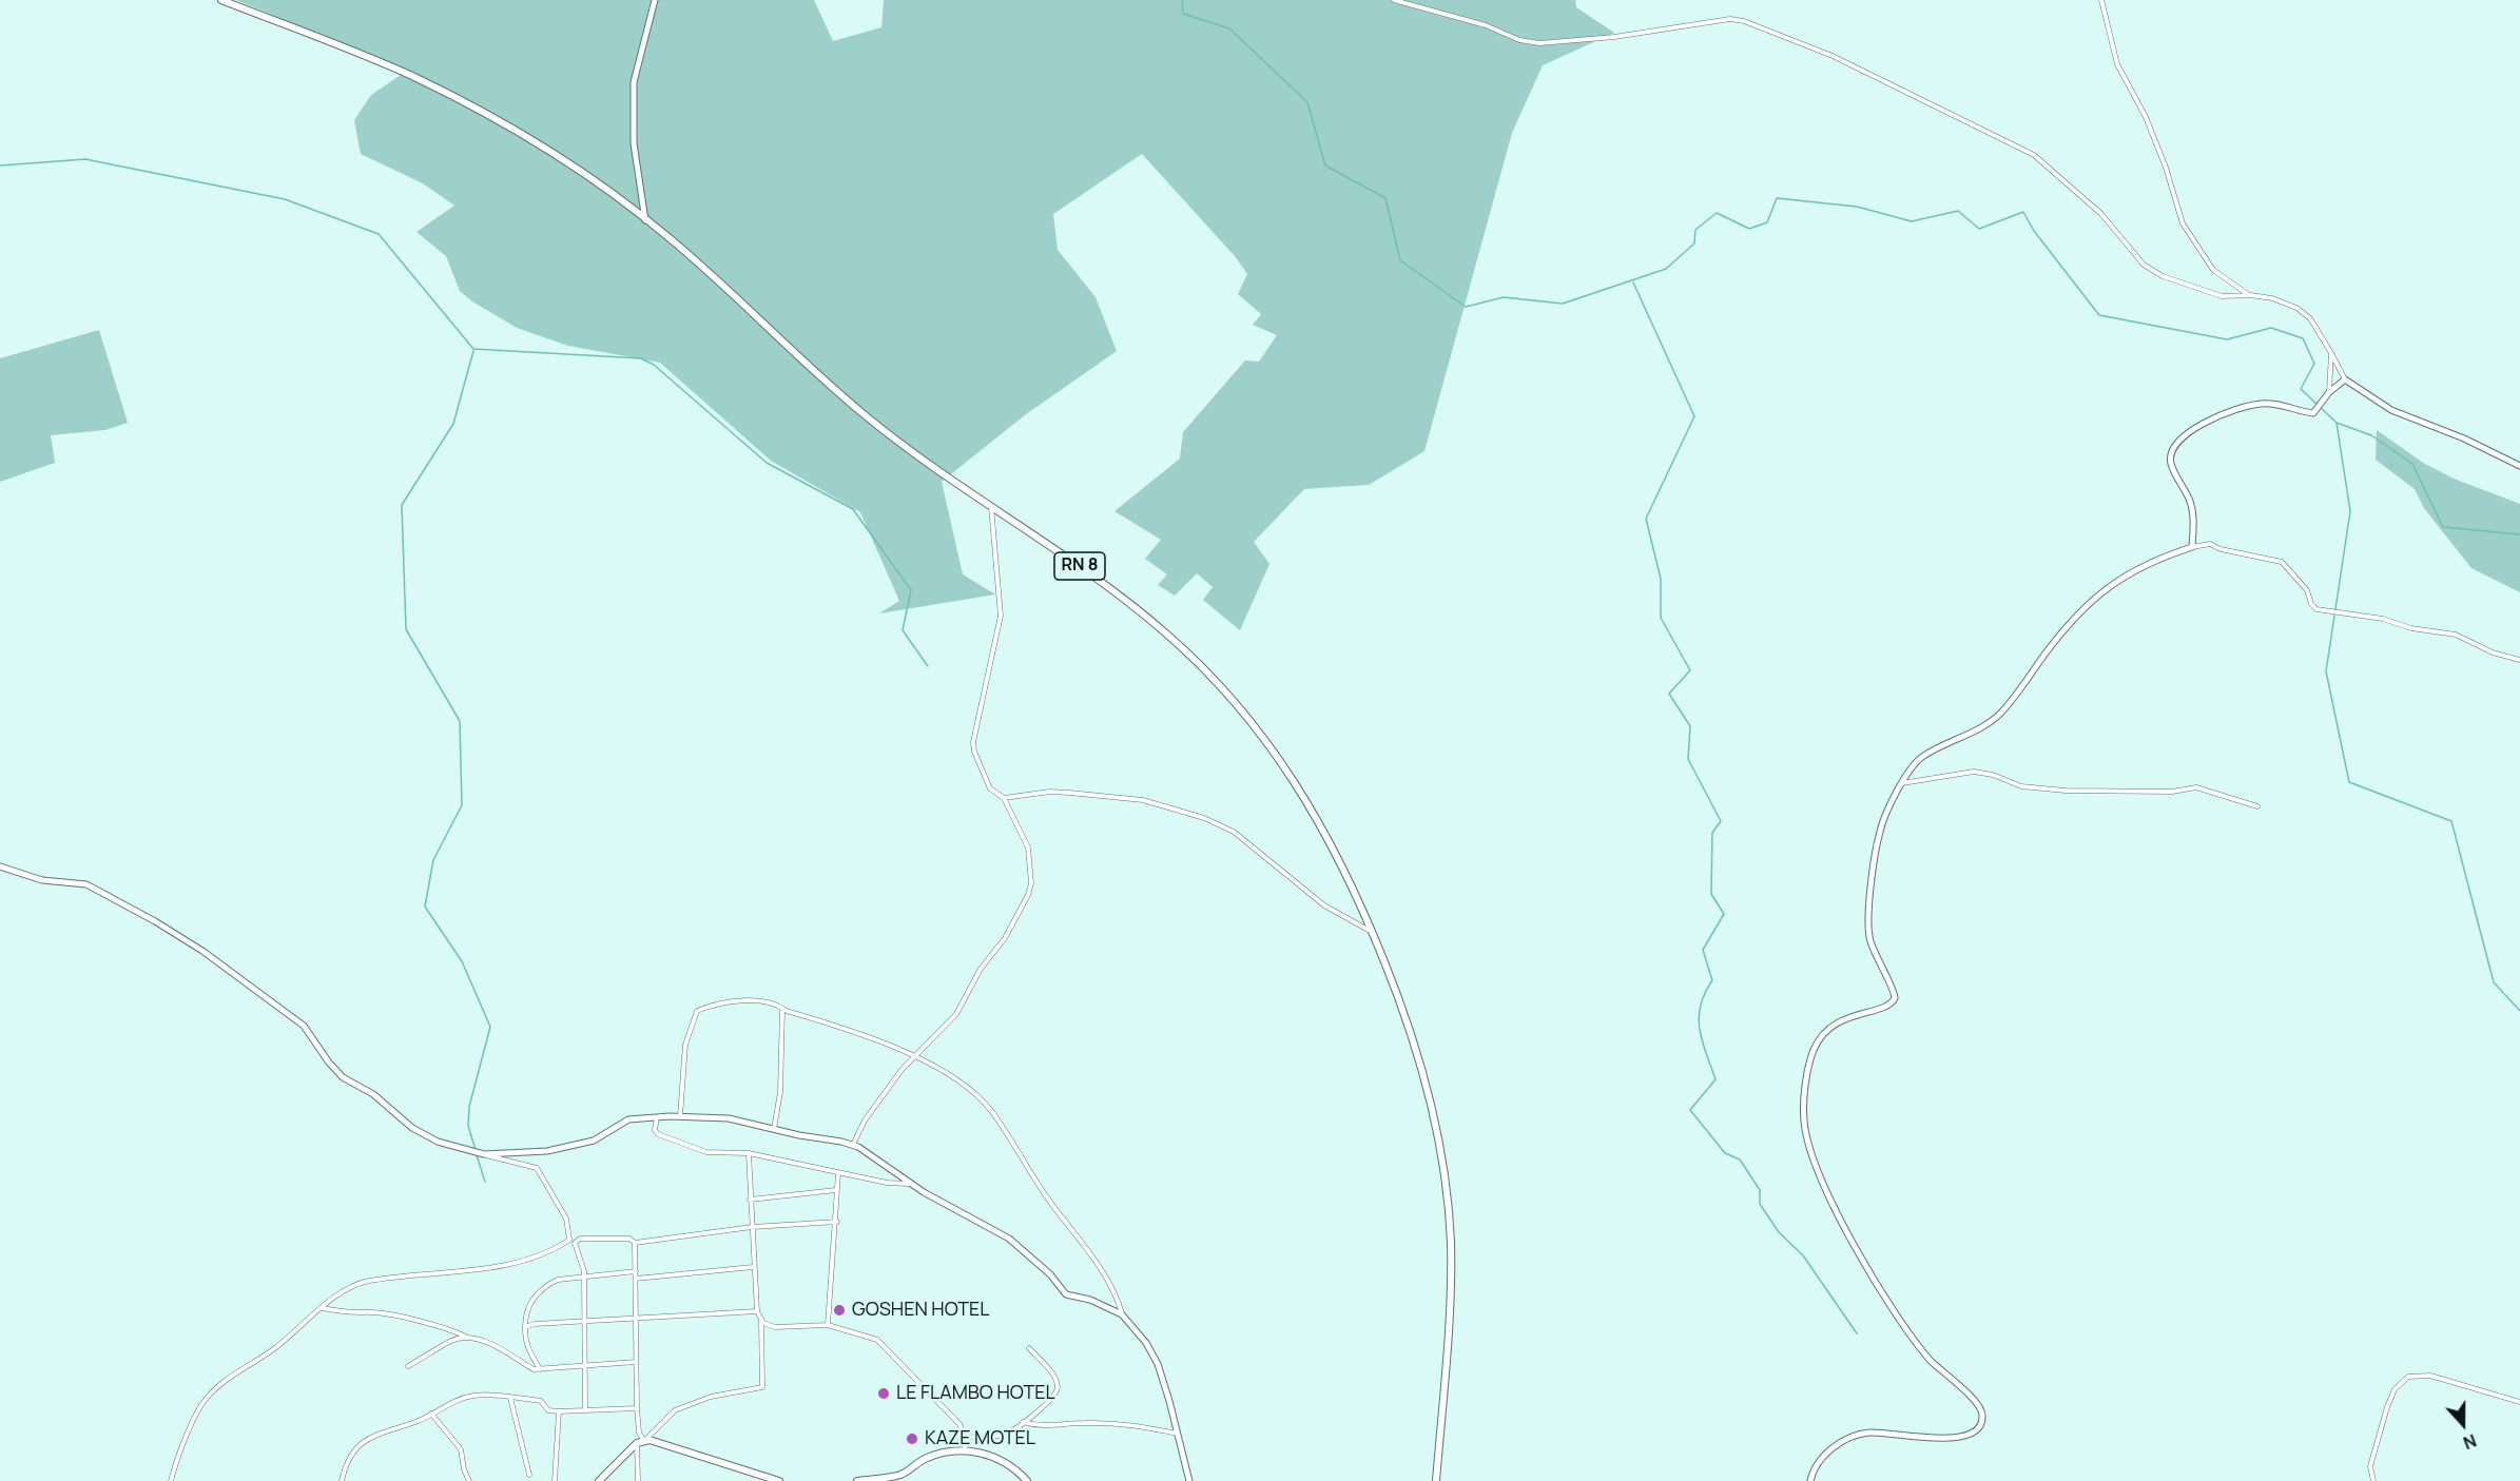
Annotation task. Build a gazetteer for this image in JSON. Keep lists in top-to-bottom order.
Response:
{
  "streets": {
    "main road": ["RN 8"]
  },
  "places": ["GOSHEN HOTEL", "LE FLAMBO HOTEL", "KAZE MOTEL"],
  "north": "bottom"
}
